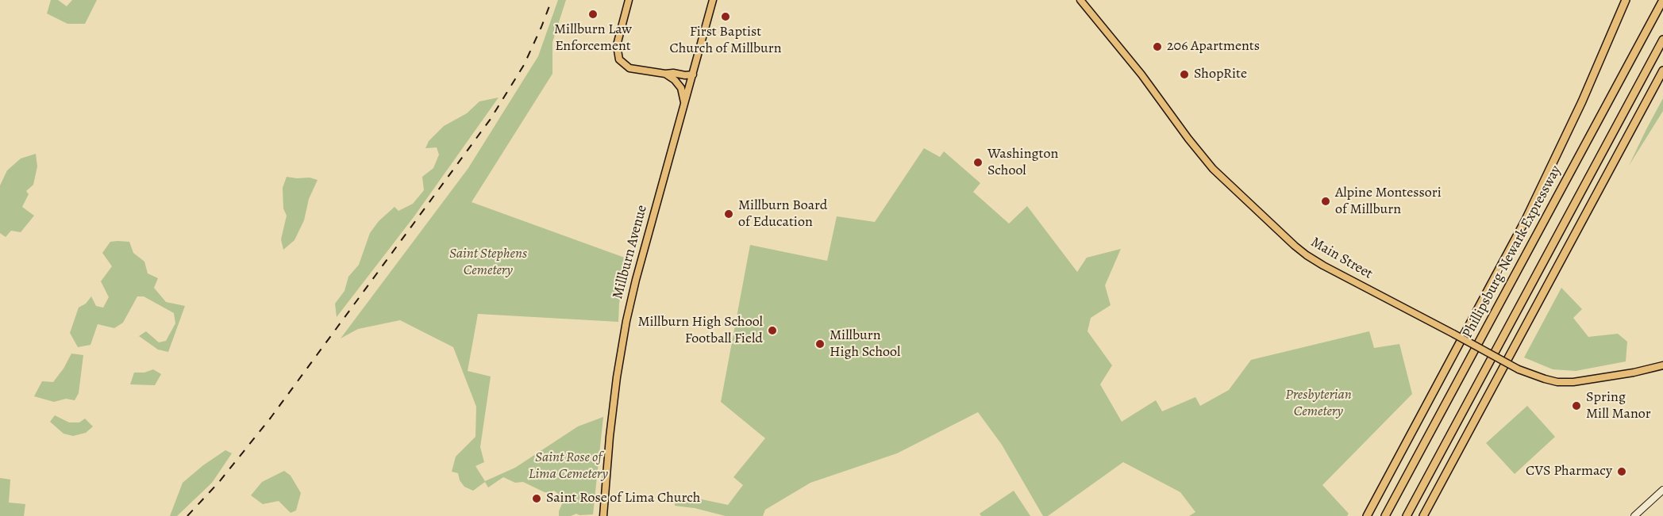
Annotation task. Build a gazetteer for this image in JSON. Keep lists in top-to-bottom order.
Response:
{
  "streets": {
    "highway": ["Phillipsburg-Newark Expressway"],
    "main road": ["Millburn Avenue", "Main Street"]
  },
  "parks": ["Saint Stephens Cemetery", "Presbyterian Cemetery", "Saint Rose of Lima Cemetery"],
  "places": [
    "Millburn Law Enforcement",
    "First Baptist Church of Millburn",
    "206 Apartments",
    "ShopRite",
    "Washington School",
    "Alpine Montessori of Millburn",
    "Millburn Board of Education",
    "Millburn High School Football Field",
    "Millburn High School",
    "Spring Mill Manor",
    "CVS Pharmacy",
    "Saint Rose of Lima Church"
  ]
}
